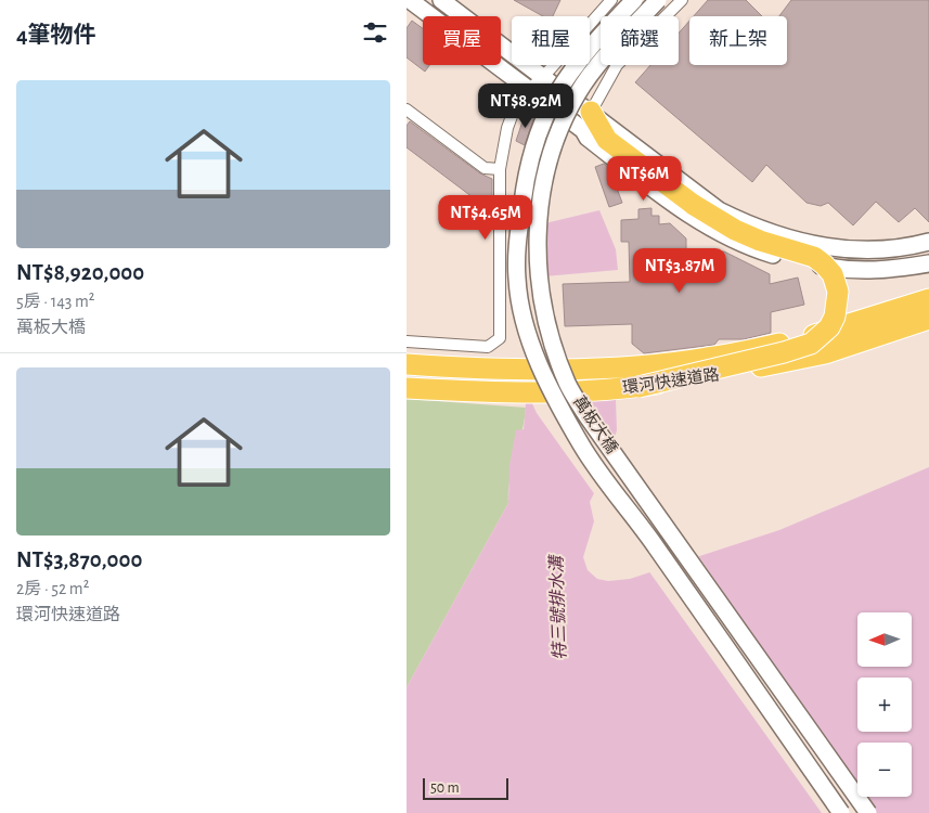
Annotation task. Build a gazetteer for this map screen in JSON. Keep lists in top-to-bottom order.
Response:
{
  "streets": {
    "highway": ["環河快速道路"],
    "street": ["萬板大橋"]
  },
  "water": ["特三號排水溝"],
  "scale_bar": "50 m",
  "north": "left",
  "page": {
    "heading": "4筆物件",
    "chip": [
      "買屋",
      "租屋",
      "篩選",
      "新上架"
    ],
    "list": [
      {
        "name": "NT$8,920,000",
        "note": "5房 · 143 m² · 萬板大橋"
      },
      {
        "name": "NT$3,870,000",
        "note": "2房 · 52 m² · 環河快速道路"
      }
    ],
    "price": [
      "NT$8.92M",
      "NT$6M",
      "NT$4.65M",
      "NT$3.87M"
    ],
    "map_buttons": ["+", "−"],
    "scale": "50 m"
  }
}
